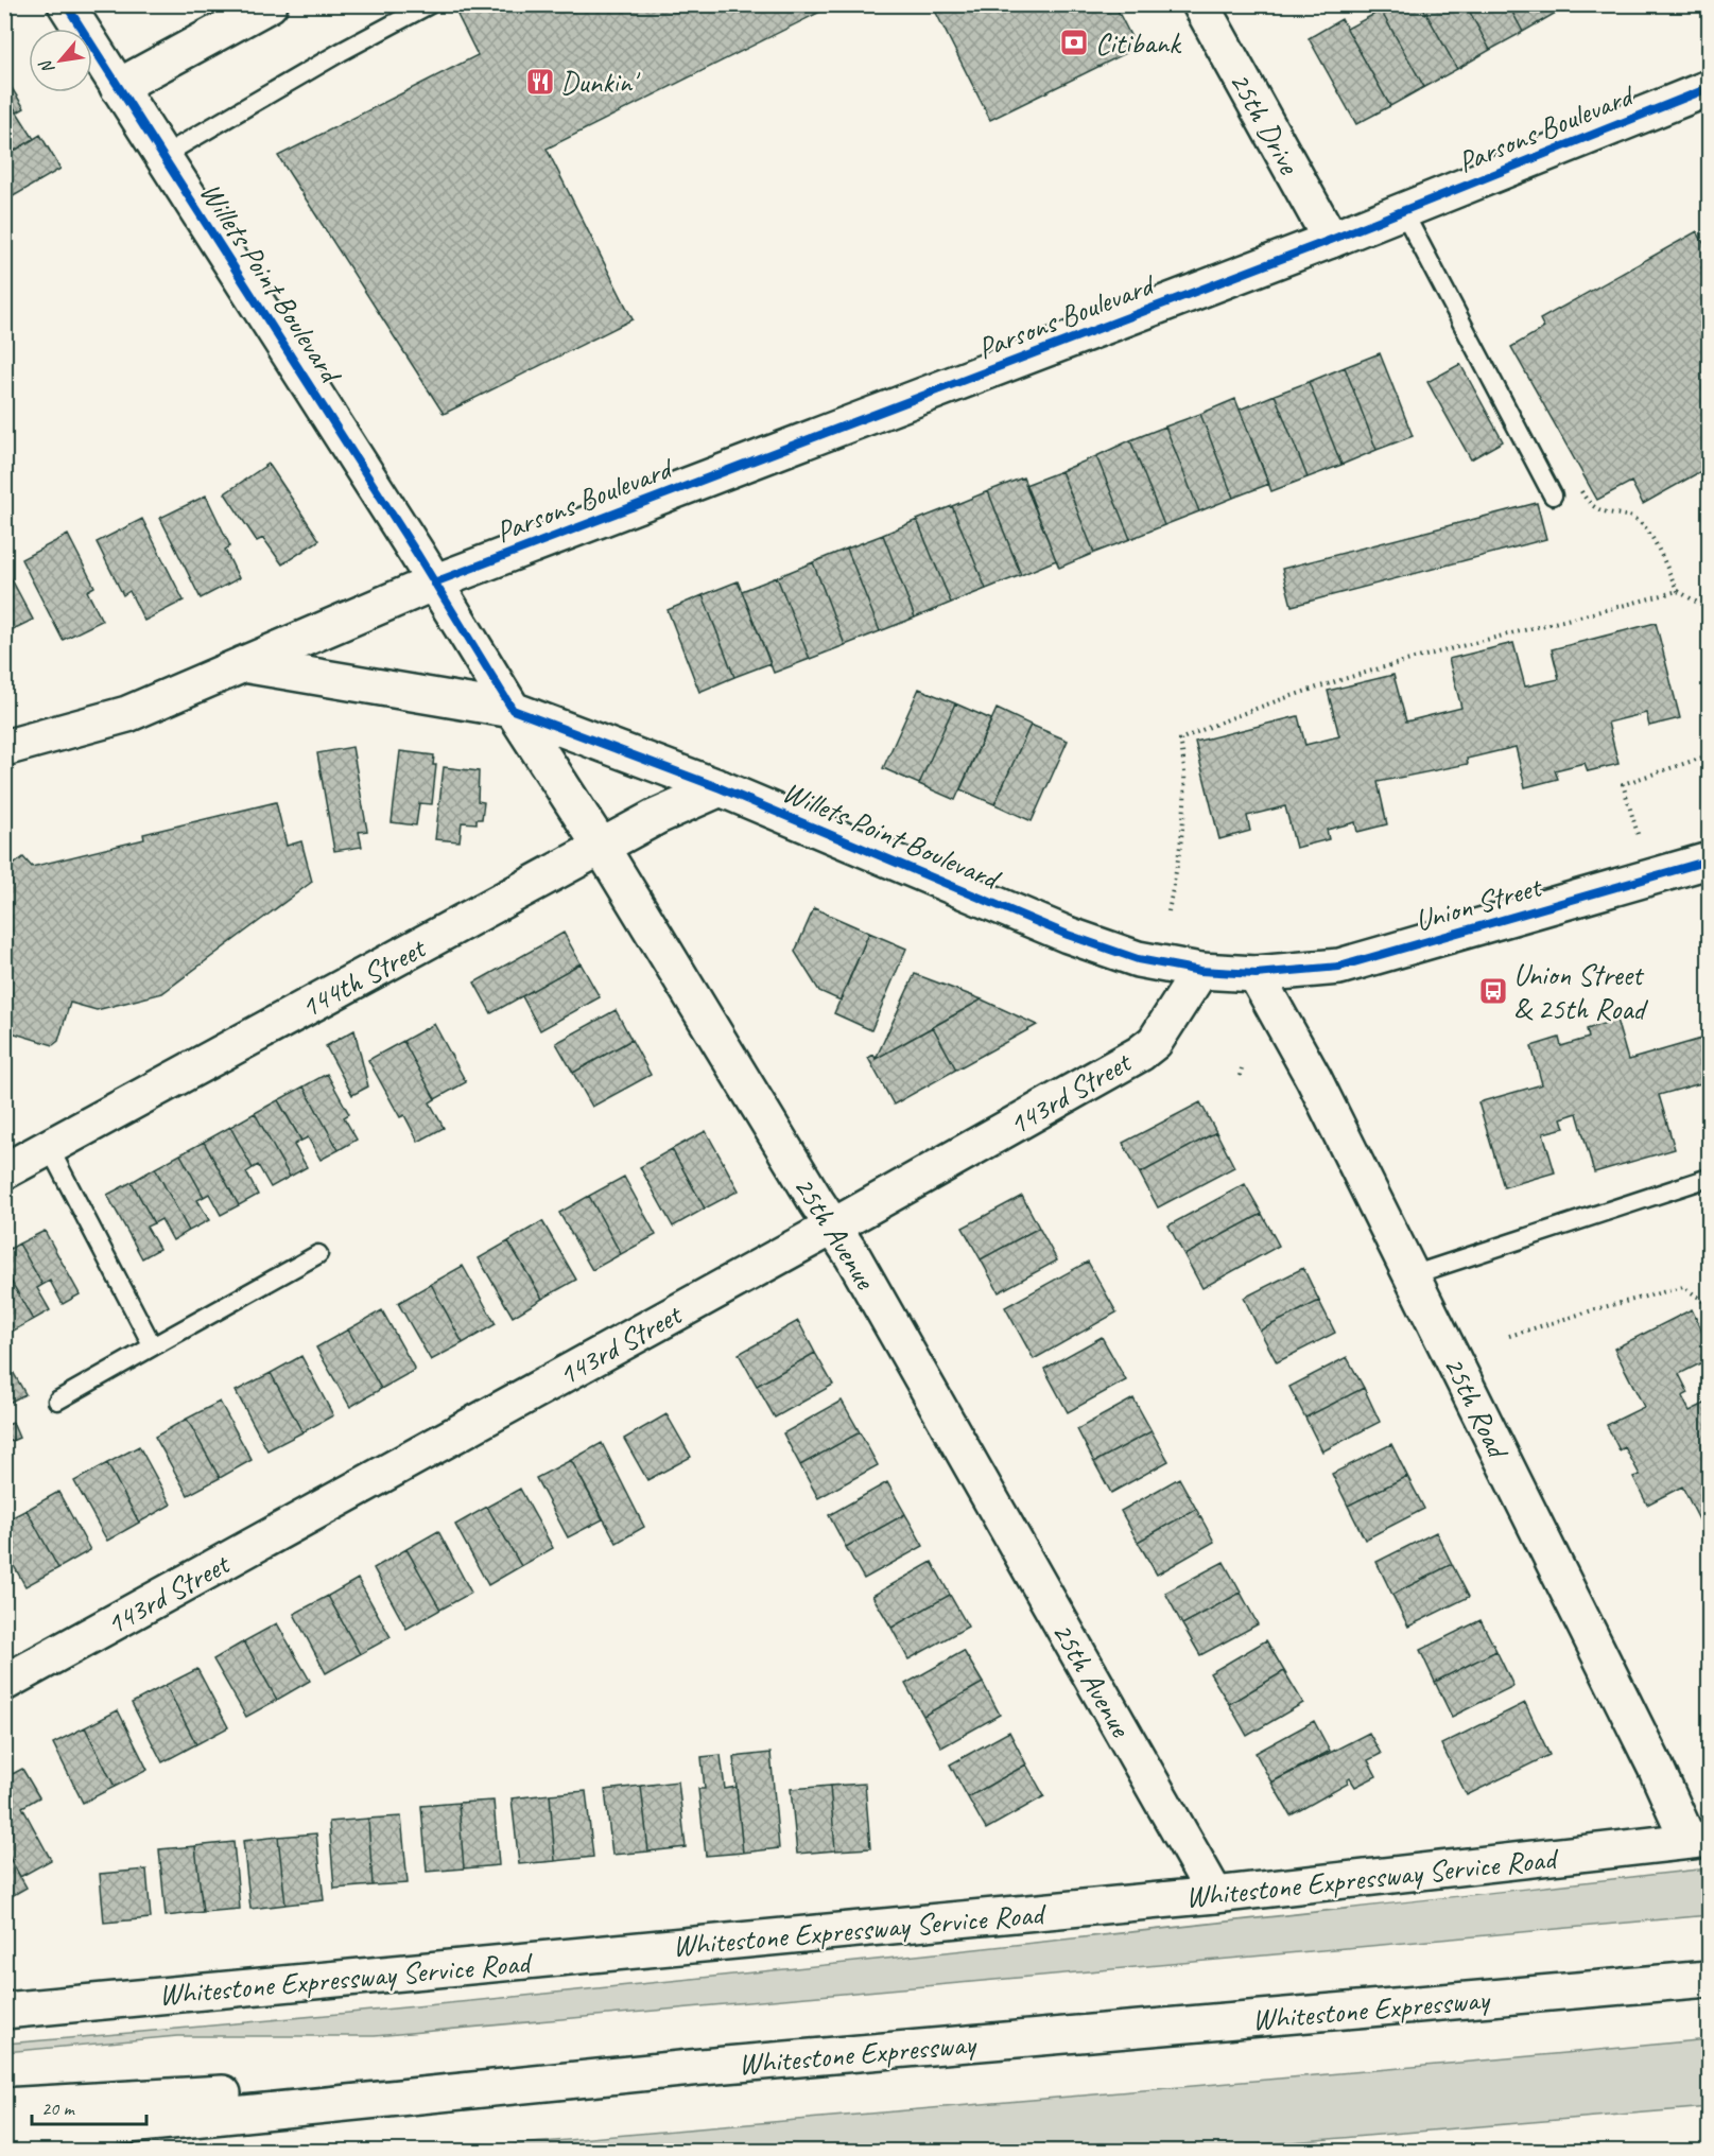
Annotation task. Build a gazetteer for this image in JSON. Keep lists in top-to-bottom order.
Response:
{
  "streets": {
    "main road": [
      "25th Drive",
      "Parsons Boulevard",
      "Willets Point Boulevard",
      "Union Street",
      "144th Street",
      "143rd Street",
      "25th Avenue",
      "25th Road",
      "Whitestone Expressway Service Road",
      "Whitestone Expressway"
    ]
  },
  "crossings": [
    ["25th Drive", "Parsons Boulevard"],
    ["Parsons Boulevard", "Willets Point Boulevard"],
    ["Parsons Boulevard", "25th Avenue"],
    ["Willets Point Boulevard", "Union Street"],
    ["Willets Point Boulevard", "144th Street"],
    ["Willets Point Boulevard", "143rd Street"],
    ["Willets Point Boulevard", "25th Avenue"],
    ["Willets Point Boulevard", "25th Road"],
    ["Union Street", "25th Road"],
    ["144th Street", "25th Avenue"],
    ["143rd Street", "25th Avenue"],
    ["25th Avenue", "Whitestone Expressway Service Road"],
    ["25th Road", "Whitestone Expressway Service Road"]
  ],
  "places": {
    "bank": ["Citibank"],
    "restaurant": ["Dunkin'"],
    "bus stop": ["Union Street & 25th Road"]
  },
  "scale_bar": "20 m",
  "north": "bottom left"
}
